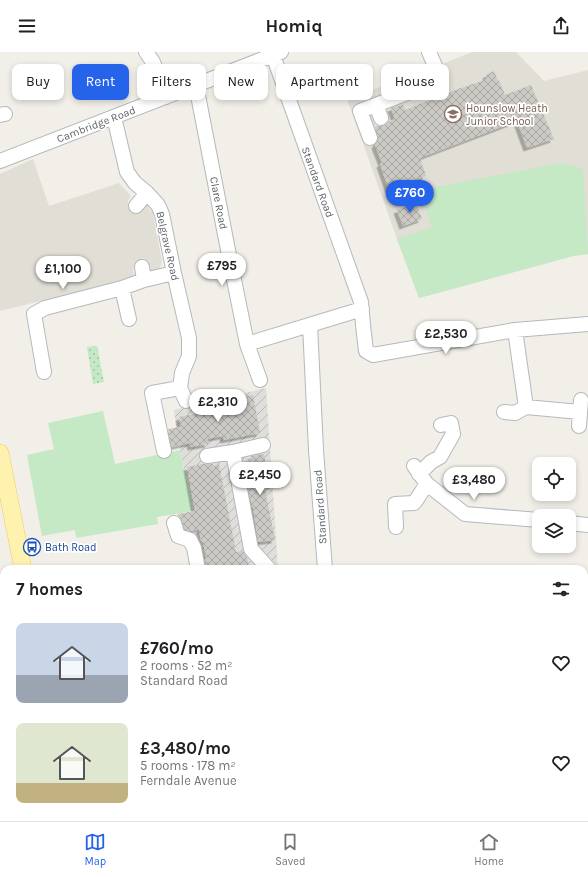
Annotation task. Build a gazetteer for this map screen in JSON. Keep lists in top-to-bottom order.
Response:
{
  "streets": {
    "street": [
      "Cambridge Road",
      "Standard Road",
      "Clare Road",
      "Belgrave Road"
    ]
  },
  "crossings": [
    ["Cambridge Road", "Standard Road"],
    ["Cambridge Road", "Belgrave Road"]
  ],
  "places": {
    "school or university": ["Hounslow Heath Junior School"],
    "bus stop": ["Bath Road"]
  },
  "page": {
    "header": "Homiq",
    "chip": [
      "Buy",
      "Rent",
      "Filters",
      "New",
      "Apartment",
      "House"
    ],
    "price": [
      "£760",
      "£795",
      "£1,100",
      "£2,530",
      "£2,310",
      "£2,450",
      "£3,480"
    ],
    "heading": "7 homes",
    "list": [
      {
        "name": "£760/mo",
        "note": "2 rooms · 52 m² · Standard Road"
      },
      {
        "name": "£3,480/mo",
        "note": "5 rooms · 178 m² · Ferndale Avenue"
      }
    ],
    "tabs": ["Map", "Saved", "Home"]
  }
}
